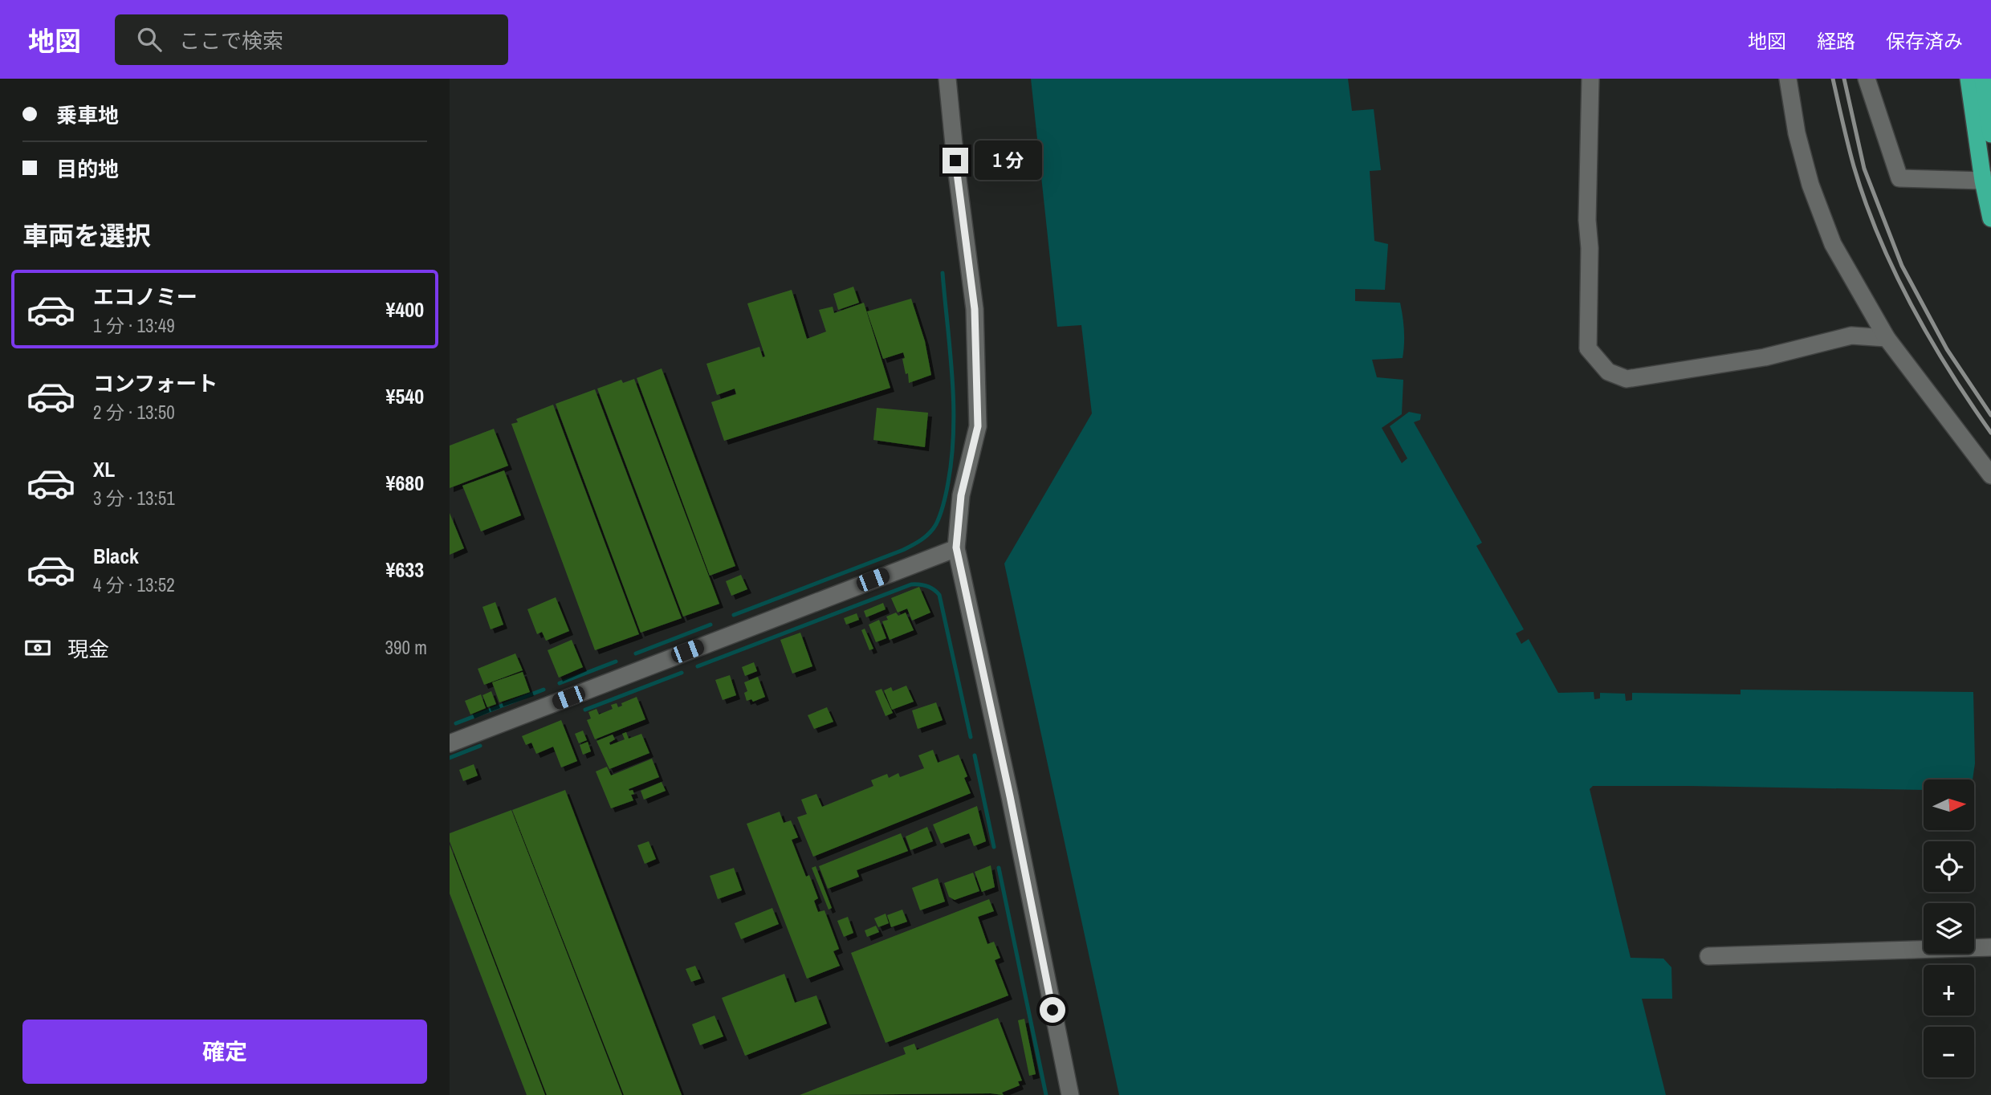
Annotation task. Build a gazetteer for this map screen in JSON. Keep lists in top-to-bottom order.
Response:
{
  "north": "right",
  "page": {
    "header": "地図",
    "search": "ここで検索",
    "nav": ["地図", "経路", "保存済み"],
    "banner": ["乗車地", "目的地"],
    "bubble": "1 分",
    "heading": "車両を選択",
    "list": [
      {
        "name": "エコノミー",
        "note": "1 分 · 13:49",
        "value": "¥400"
      },
      {
        "name": "コンフォート",
        "note": "2 分 · 13:50",
        "value": "¥540"
      },
      {
        "name": "XL",
        "note": "3 分 · 13:51",
        "value": "¥680"
      },
      {
        "name": "Black",
        "note": "4 分 · 13:52",
        "value": "¥633"
      }
    ],
    "pay": ["現金", "390 m"],
    "map_buttons": ["+", "−"],
    "buttons": "確定"
  }
}
